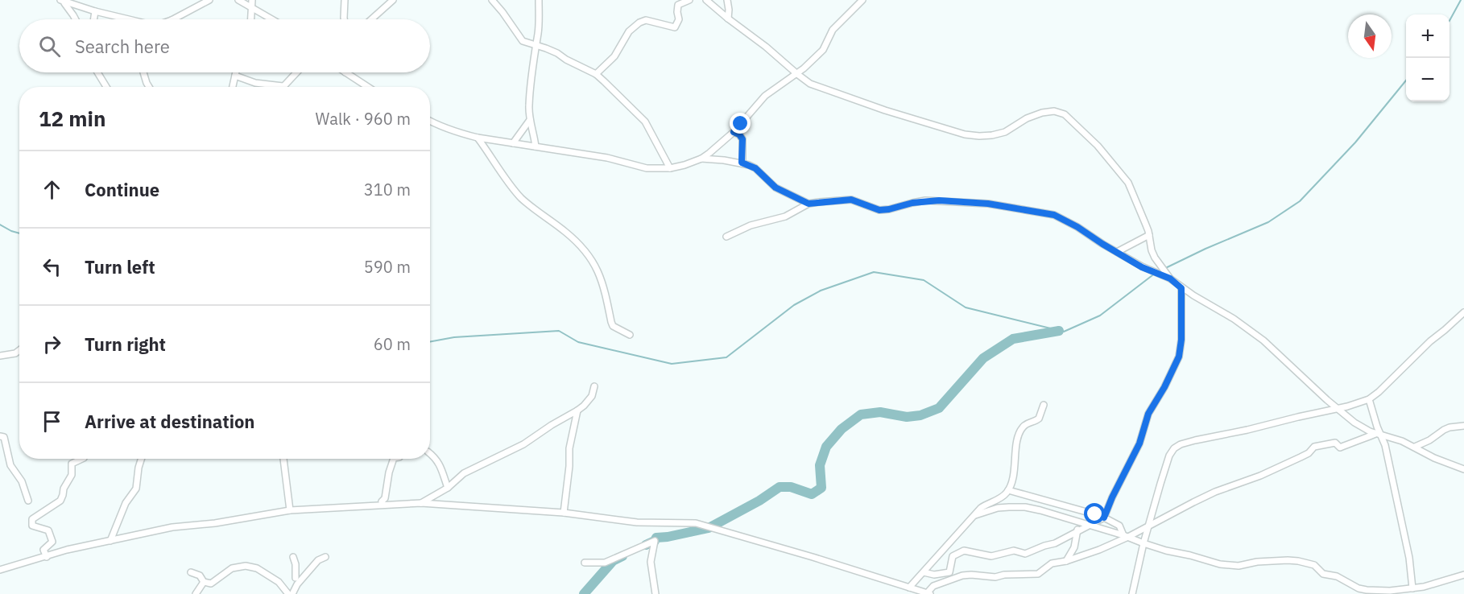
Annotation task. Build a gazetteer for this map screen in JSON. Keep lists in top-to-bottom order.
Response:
{
  "north": "bottom",
  "page": {
    "map_buttons": ["+", "−"],
    "search": "Search here",
    "heading": ["12 min", "Walk · 960 m"],
    "list": [
      ["Continue", "310 m"],
      ["Turn left", "590 m"],
      ["Turn right", "60 m"],
      "Arrive at destination"
    ]
  }
}
